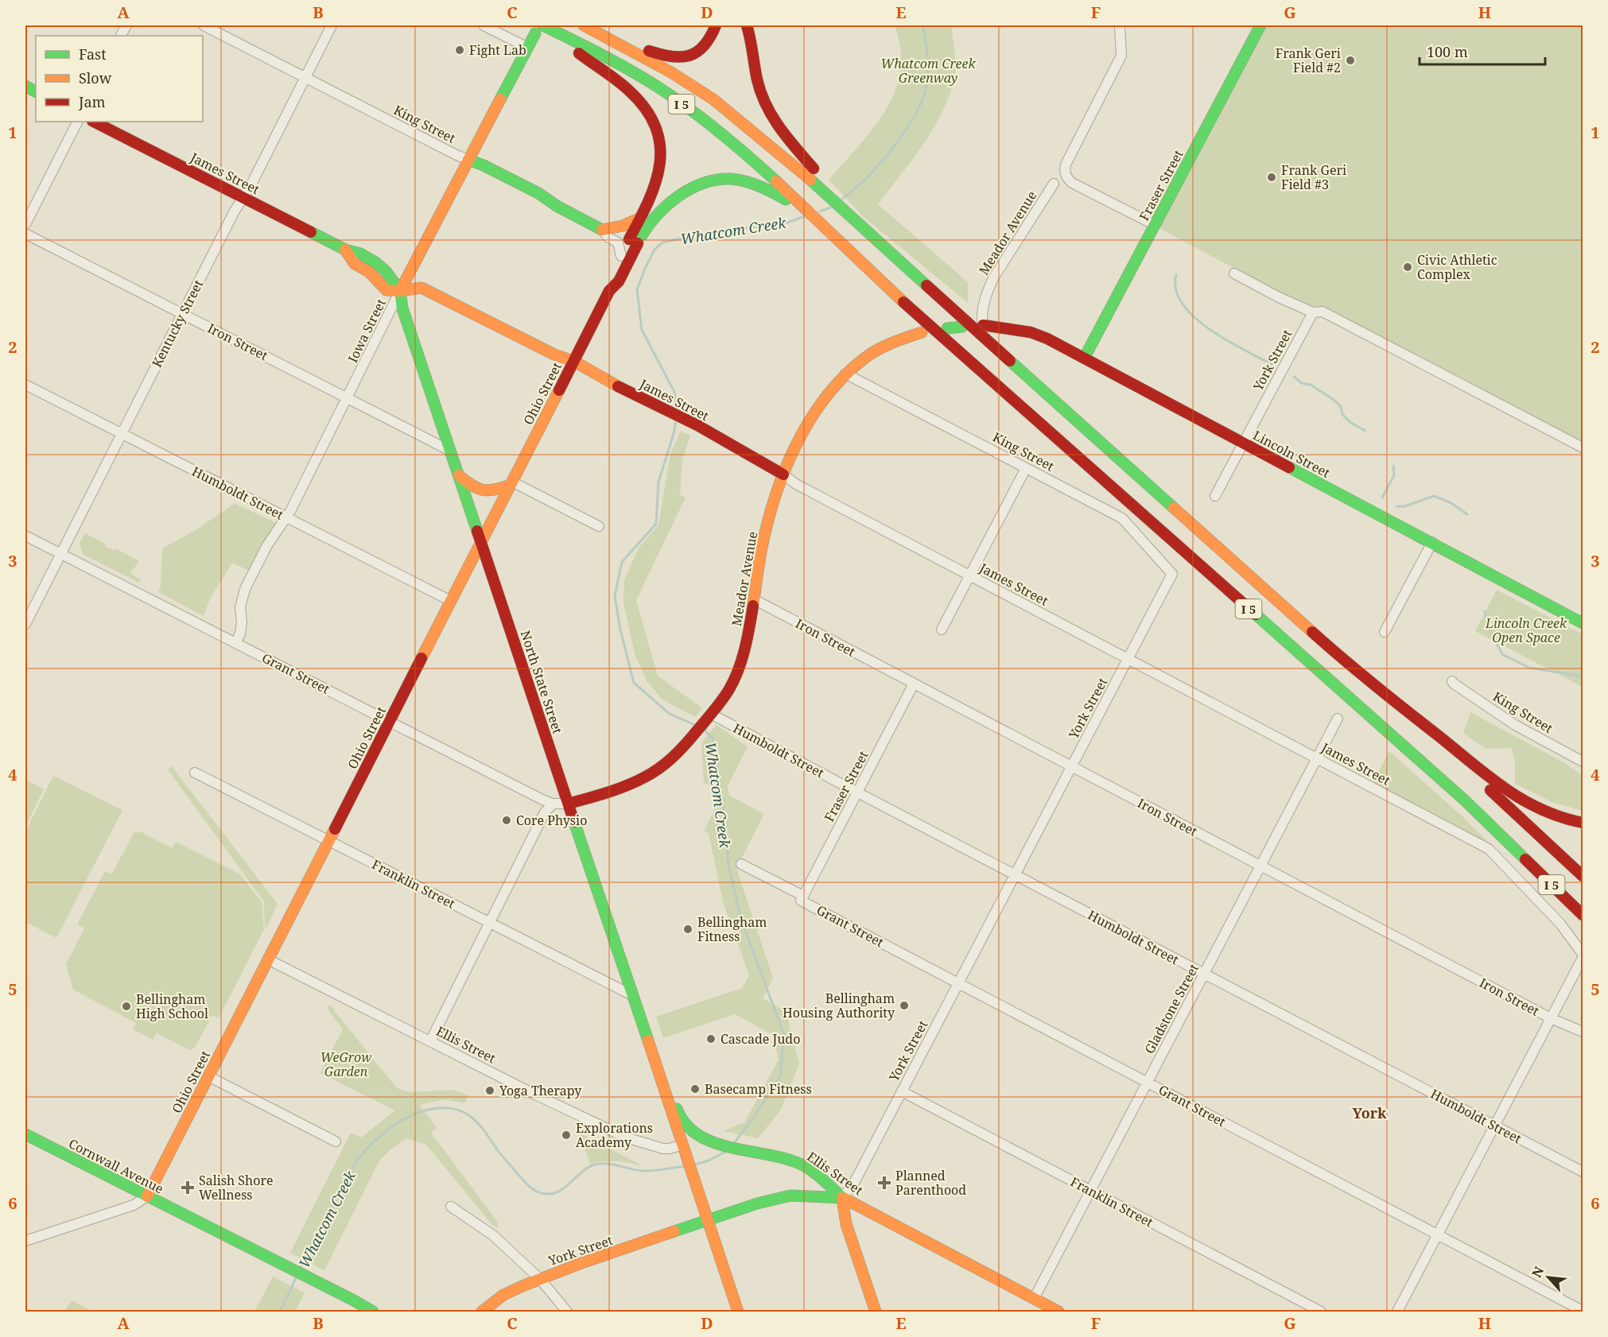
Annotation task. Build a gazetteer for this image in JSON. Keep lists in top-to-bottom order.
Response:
{
  "streets": {
    "main road": [
      "I 5",
      "King Street",
      "James Street",
      "Fraser Street",
      "Meador Avenue",
      "Iowa Street",
      "York Street",
      "Ohio Street",
      "Lincoln Street",
      "North State Street",
      "Gladstone Street",
      "Ellis Street",
      "Cornwall Avenue"
    ],
    "street": [
      "Kentucky Street",
      "Iron Street",
      "Humboldt Street",
      "Grant Street",
      "Franklin Street"
    ]
  },
  "crossings": [
    ["King Street", "Meador Avenue"],
    ["King Street", "Kentucky Street"],
    ["King Street", "Iowa Street"],
    ["King Street", "York Street"],
    ["King Street", "Ohio Street"],
    ["James Street", "Meador Avenue"],
    ["James Street", "Kentucky Street"],
    ["James Street", "Iowa Street"],
    ["James Street", "York Street"],
    ["James Street", "Ohio Street"],
    ["James Street", "North State Street"],
    ["James Street", "Gladstone Street"],
    ["Fraser Street", "Iron Street"],
    ["Fraser Street", "Lincoln Street"],
    ["Fraser Street", "Humboldt Street"],
    ["Fraser Street", "Grant Street"],
    ["Meador Avenue", "Iron Street"],
    ["Meador Avenue", "Lincoln Street"],
    ["Meador Avenue", "Humboldt Street"],
    ["Meador Avenue", "Grant Street"],
    ["Meador Avenue", "North State Street"],
    ["Kentucky Street", "Iron Street"],
    ["Kentucky Street", "Humboldt Street"],
    ["Kentucky Street", "Grant Street"],
    ["Iowa Street", "Iron Street"],
    ["Iowa Street", "Humboldt Street"],
    ["Iowa Street", "Grant Street"],
    ["Iowa Street", "North State Street"],
    ["Iron Street", "York Street"],
    ["Iron Street", "North State Street"],
    ["Iron Street", "Gladstone Street"],
    ["York Street", "Lincoln Street"],
    ["York Street", "Humboldt Street"],
    ["York Street", "Grant Street"],
    ["York Street", "Franklin Street"],
    ["York Street", "Ellis Street"],
    ["Ohio Street", "Humboldt Street"],
    ["Ohio Street", "Grant Street"],
    ["Ohio Street", "North State Street"],
    ["Ohio Street", "Franklin Street"],
    ["Ohio Street", "Ellis Street"],
    ["Ohio Street", "Cornwall Avenue"],
    ["Humboldt Street", "Gladstone Street"],
    ["Grant Street", "North State Street"],
    ["Grant Street", "Gladstone Street"],
    ["North State Street", "Franklin Street"],
    ["North State Street", "Ellis Street"],
    ["Franklin Street", "Gladstone Street"],
    ["Gladstone Street", "Ellis Street"]
  ],
  "districts": ["York"],
  "water": ["Whatcom Creek"],
  "parks": ["Whatcom Creek Greenway", "Lincoln Creek Open Space", "WeGrow Garden"],
  "places": {
    "other": [
      "Fight Lab",
      "Frank Geri Field #2",
      "Frank Geri Field #3",
      "Civic Athletic Complex",
      "Core Physio",
      "Bellingham Fitness",
      "Bellingham Housing Authority",
      "Bellingham High School",
      "Cascade Judo",
      "Basecamp Fitness",
      "Yoga Therapy",
      "Explorations Academy"
    ],
    "health": ["Planned Parenthood", "Salish Shore Wellness"]
  },
  "legend": ["Fast", "Slow", "Jam"],
  "scale_bar": "100 m",
  "north": "top left",
  "grid": {
    "columns": [
      "A",
      "B",
      "C",
      "D",
      "E",
      "F",
      "G",
      "H"
    ],
    "rows": [
      "1",
      "2",
      "3",
      "4",
      "5",
      "6"
    ]
  }
}
